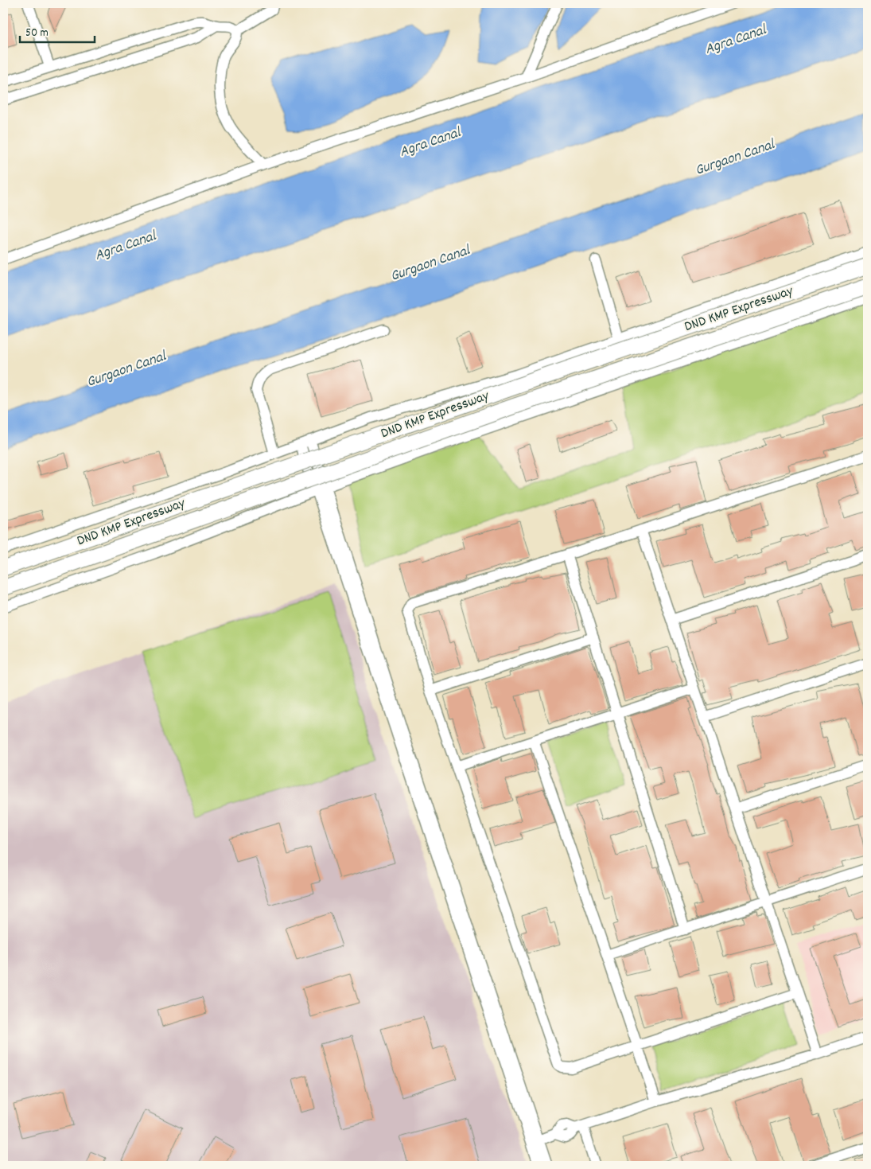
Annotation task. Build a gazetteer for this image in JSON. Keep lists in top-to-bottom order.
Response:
{
  "streets": {
    "highway": ["DND KMP Expressway"]
  },
  "water": ["Agra Canal", "Gurgaon Canal"],
  "scale_bar": "50 m"
}
